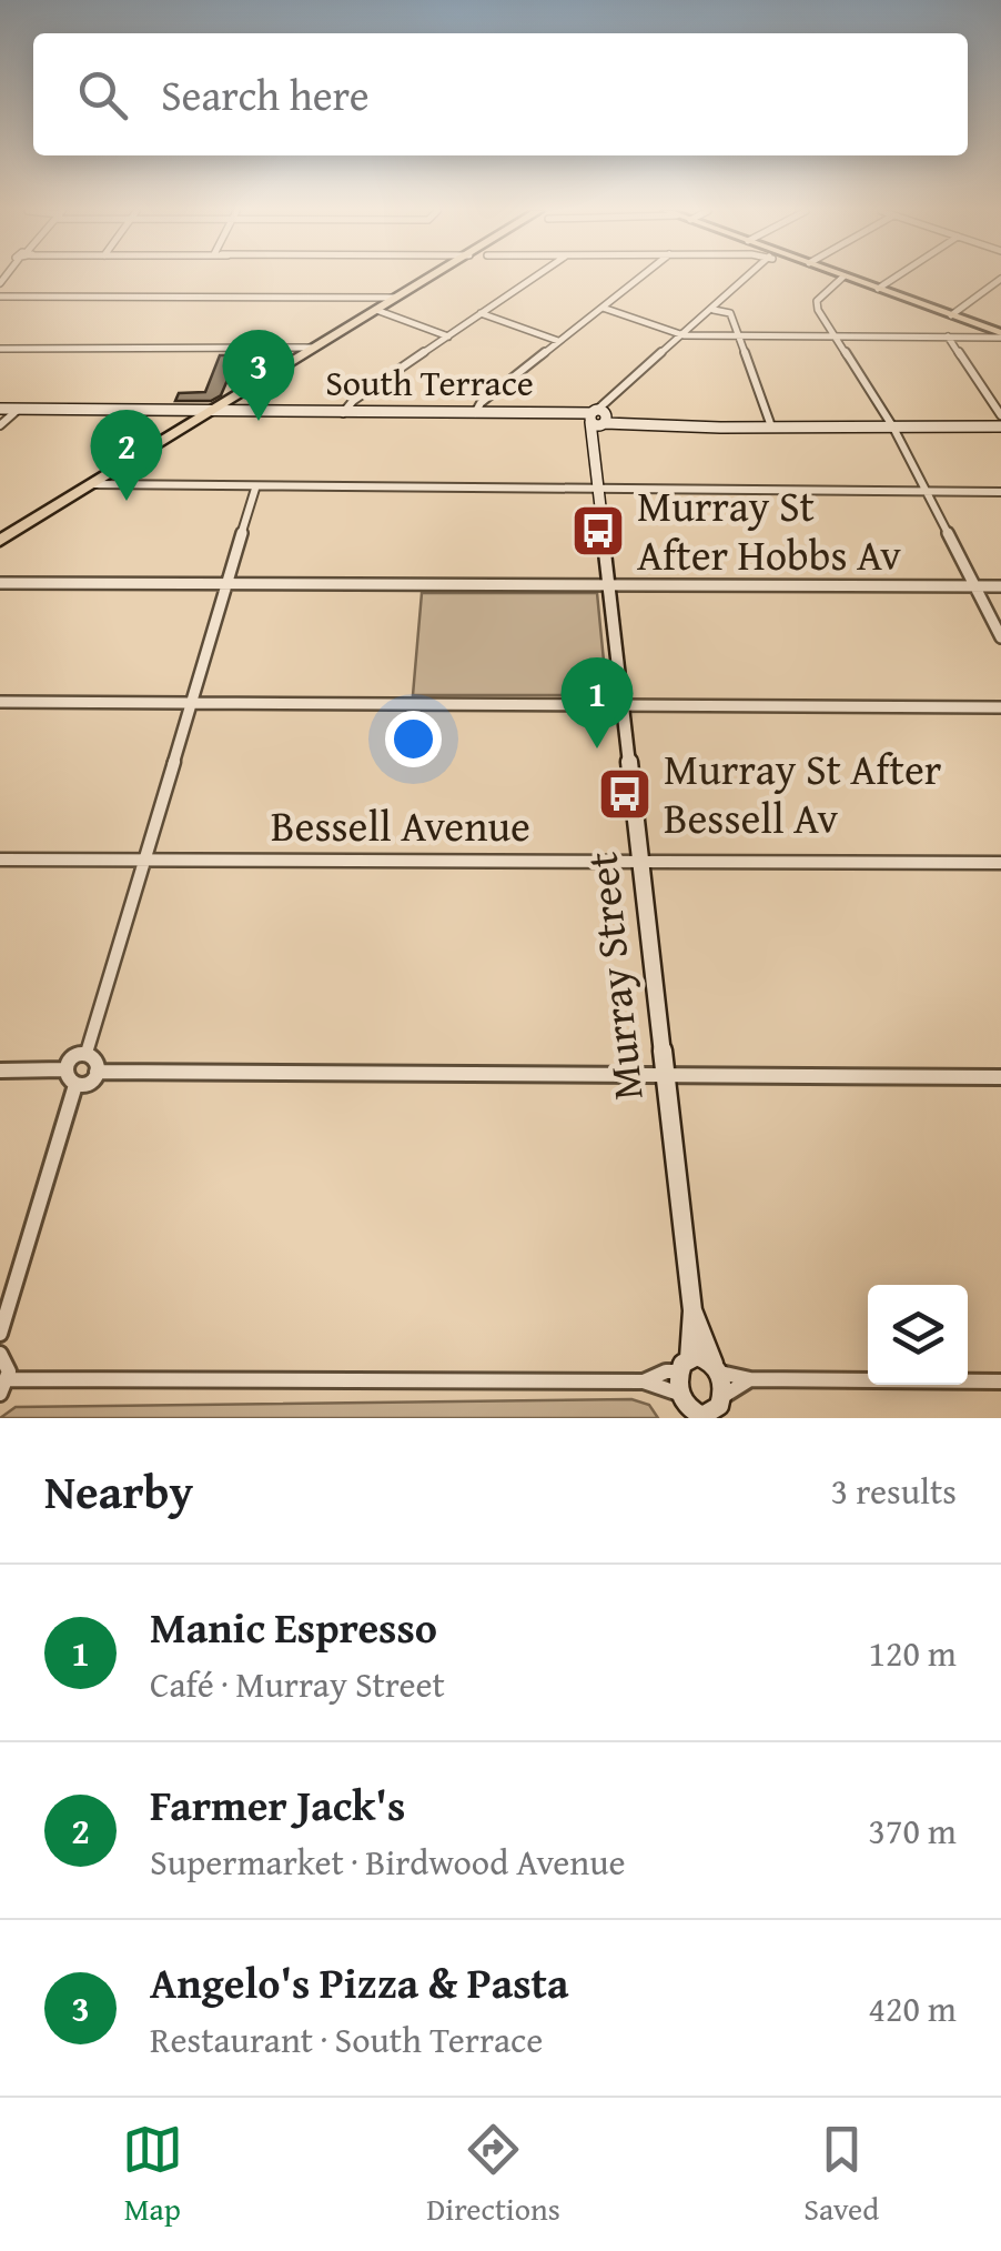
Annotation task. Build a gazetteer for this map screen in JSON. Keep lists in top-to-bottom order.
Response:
{
  "streets": {
    "main road": ["South Terrace", "Murray Street"],
    "street": ["Bessell Avenue"]
  },
  "crossings": [
    ["South Terrace", "Murray Street"],
    ["Bessell Avenue", "Murray Street"]
  ],
  "places": {
    "bus stop": ["Murray St After Hobbs Av", "Murray St After Bessell Av"]
  },
  "page": {
    "search": "Search here",
    "pins": ["3", "2", "1"],
    "heading": ["Nearby", "3 results"],
    "list": [
      {
        "mark": "1",
        "name": "Manic Espresso",
        "note": "Café · Murray Street",
        "value": "120 m"
      },
      {
        "mark": "2",
        "name": "Farmer Jack's",
        "note": "Supermarket · Birdwood Avenue",
        "value": "370 m"
      },
      {
        "mark": "3",
        "name": "Angelo's Pizza & Pasta",
        "note": "Restaurant · South Terrace",
        "value": "420 m"
      }
    ],
    "nav": ["Map", "Directions", "Saved"]
  }
}
